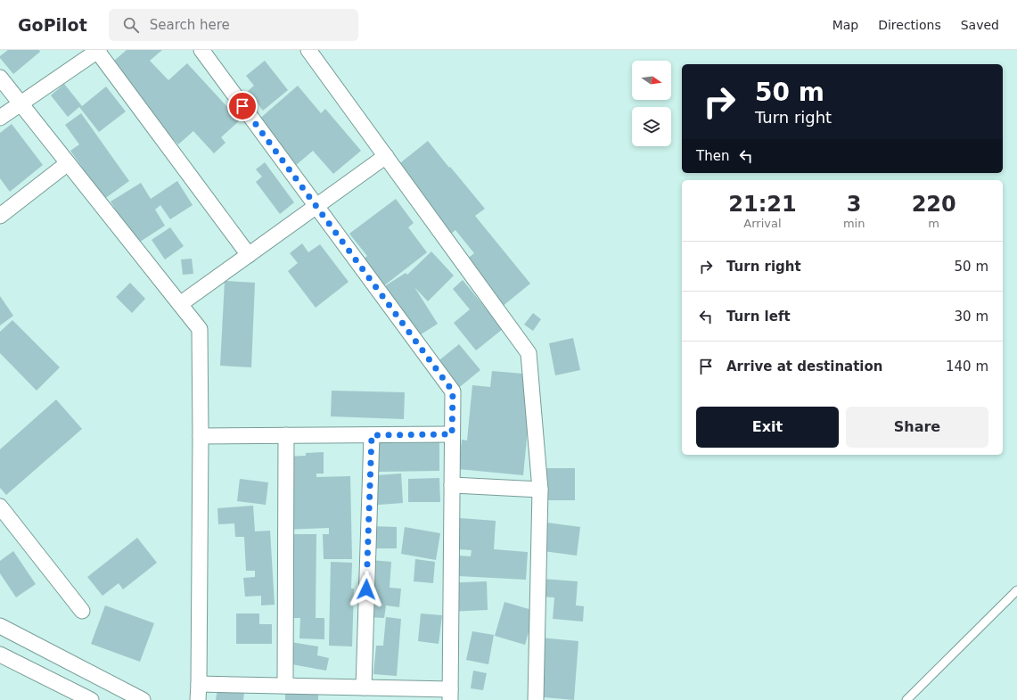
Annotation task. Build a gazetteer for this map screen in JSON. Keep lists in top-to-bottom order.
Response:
{
  "north": "right",
  "page": {
    "header": "GoPilot",
    "search": "Search here",
    "nav": ["Map", "Directions", "Saved"],
    "turn": ["50 m", "Turn right"],
    "then": "Then",
    "eta": [
      "21:21",
      "Arrival",
      "3",
      "min",
      "220",
      "m"
    ],
    "list": [
      {
        "name": "Turn right",
        "value": "50 m"
      },
      {
        "name": "Turn left",
        "value": "30 m"
      },
      {
        "name": "Arrive at destination",
        "value": "140 m"
      }
    ],
    "buttons": ["Exit", "Share"]
  }
}
